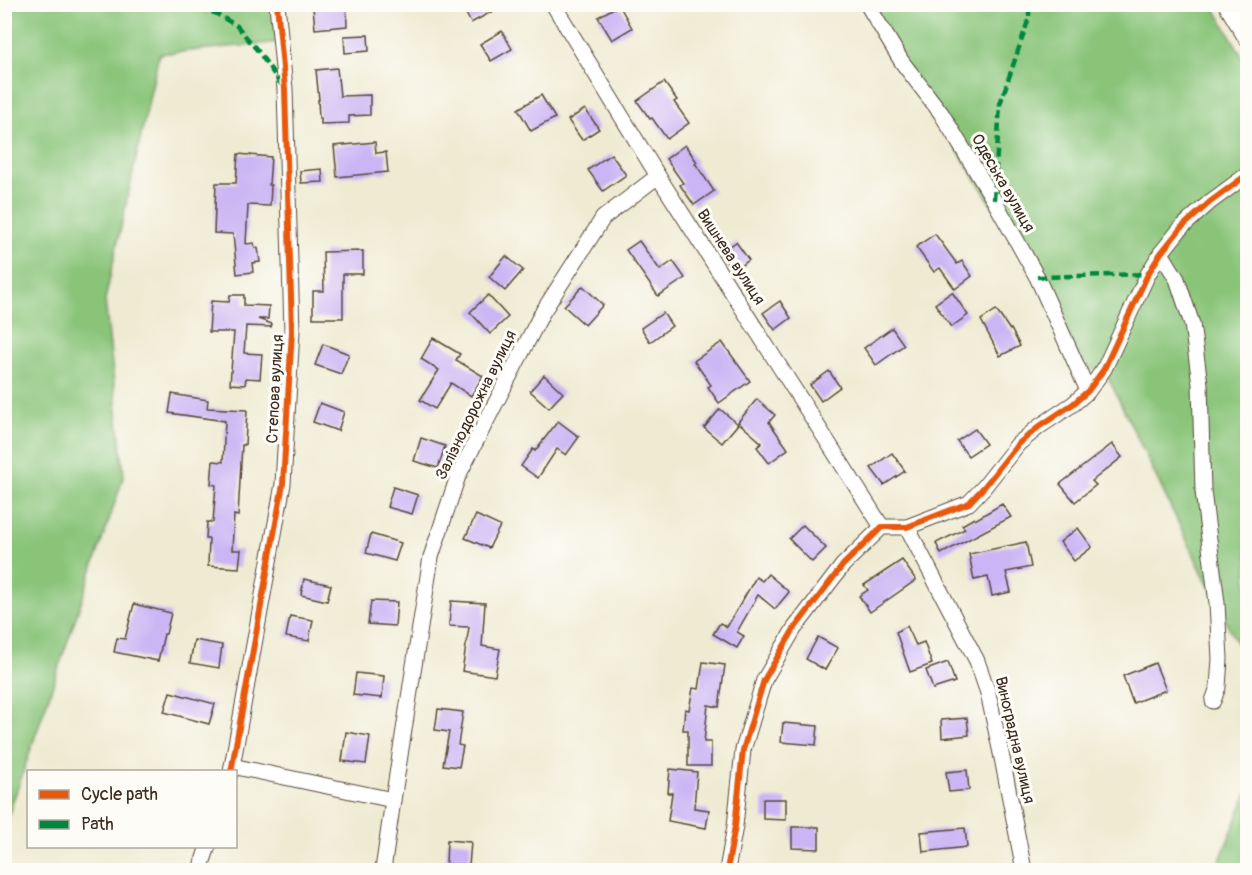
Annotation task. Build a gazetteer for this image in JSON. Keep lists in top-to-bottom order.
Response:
{
  "streets": {
    "street": [
      "Одеська вулиця",
      "Вишнева вулиця",
      "Степова вулиця",
      "Залізнодорожна вулиця",
      "Виноградна вулиця"
    ]
  },
  "crossings": [
    ["Вишнева вулиця", "Залізнодорожна вулиця"]
  ],
  "legend": ["Cycle path", "Path"]
}
